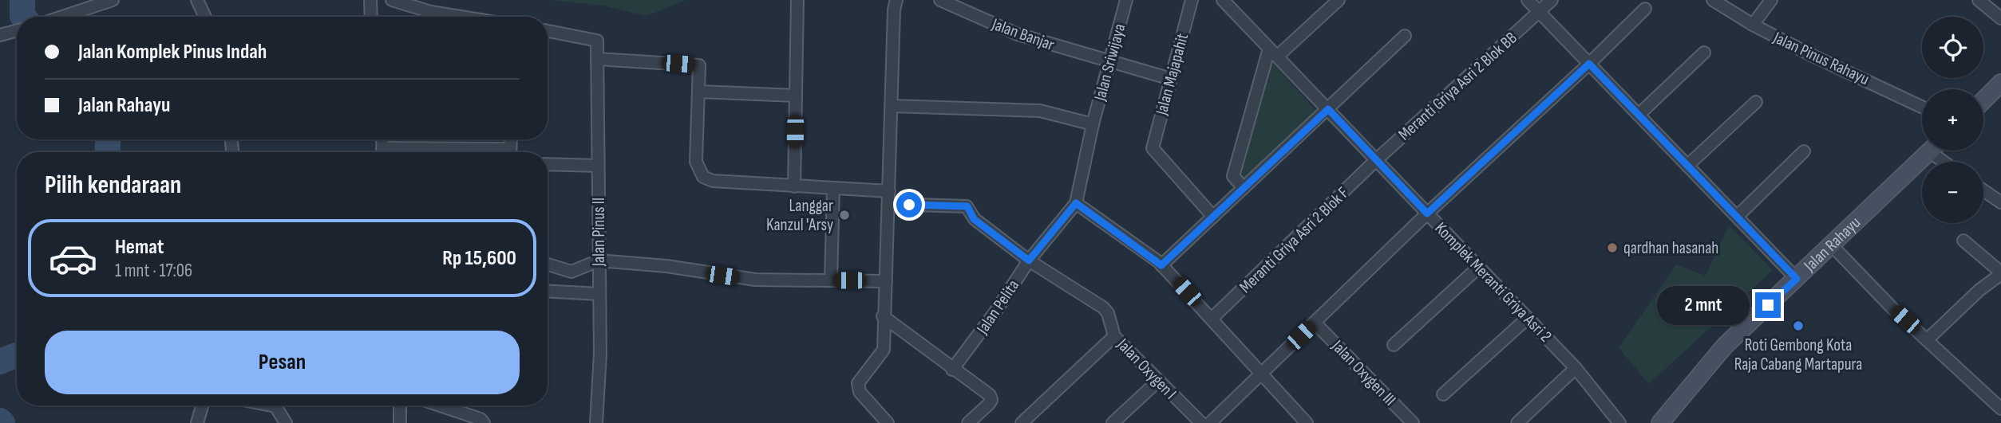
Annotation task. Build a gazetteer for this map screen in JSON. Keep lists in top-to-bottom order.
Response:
{
  "streets": {
    "main road": ["Jalan Rahayu"],
    "street": [
      "Jalan Banjar",
      "Jalan Pinus Rahayu",
      "Jalan Sriwijaya",
      "Jalan Majapahit",
      "Meranti Griya Asri 2 Blok BB",
      "Jalan Pinus II",
      "Meranti Griya Asri 2 Blok F",
      "Komplek Meranti Griya Asri 2",
      "Jalan Pelita",
      "Jalan Oxygen I",
      "Jalan Oxygen III"
    ]
  },
  "crossings": [
    ["Jalan Banjar", "Jalan Sriwijaya"],
    ["Jalan Banjar", "Jalan Majapahit"],
    ["Jalan Sriwijaya", "Jalan Pelita"],
    ["Meranti Griya Asri 2 Blok BB", "Meranti Griya Asri 2 Blok F"],
    ["Meranti Griya Asri 2 Blok BB", "Komplek Meranti Griya Asri 2"],
    ["Meranti Griya Asri 2 Blok F", "Komplek Meranti Griya Asri 2"],
    ["Jalan Pelita", "Jalan Oxygen I"]
  ],
  "places": ["Langgar Kanzul 'Arsy", "qardhan hasanah", "Roti Gembong Kota Raja Cabang Martapura"],
  "page": {
    "map_buttons": ["+", "−"],
    "banner": ["Jalan Komplek Pinus Indah", "Jalan Rahayu"],
    "heading": "Pilih kendaraan",
    "list": [
      {
        "name": "Hemat",
        "note": "1 mnt · 17:06",
        "value": "Rp 15,600"
      }
    ],
    "bubble": "2 mnt",
    "buttons": "Pesan"
  }
}
